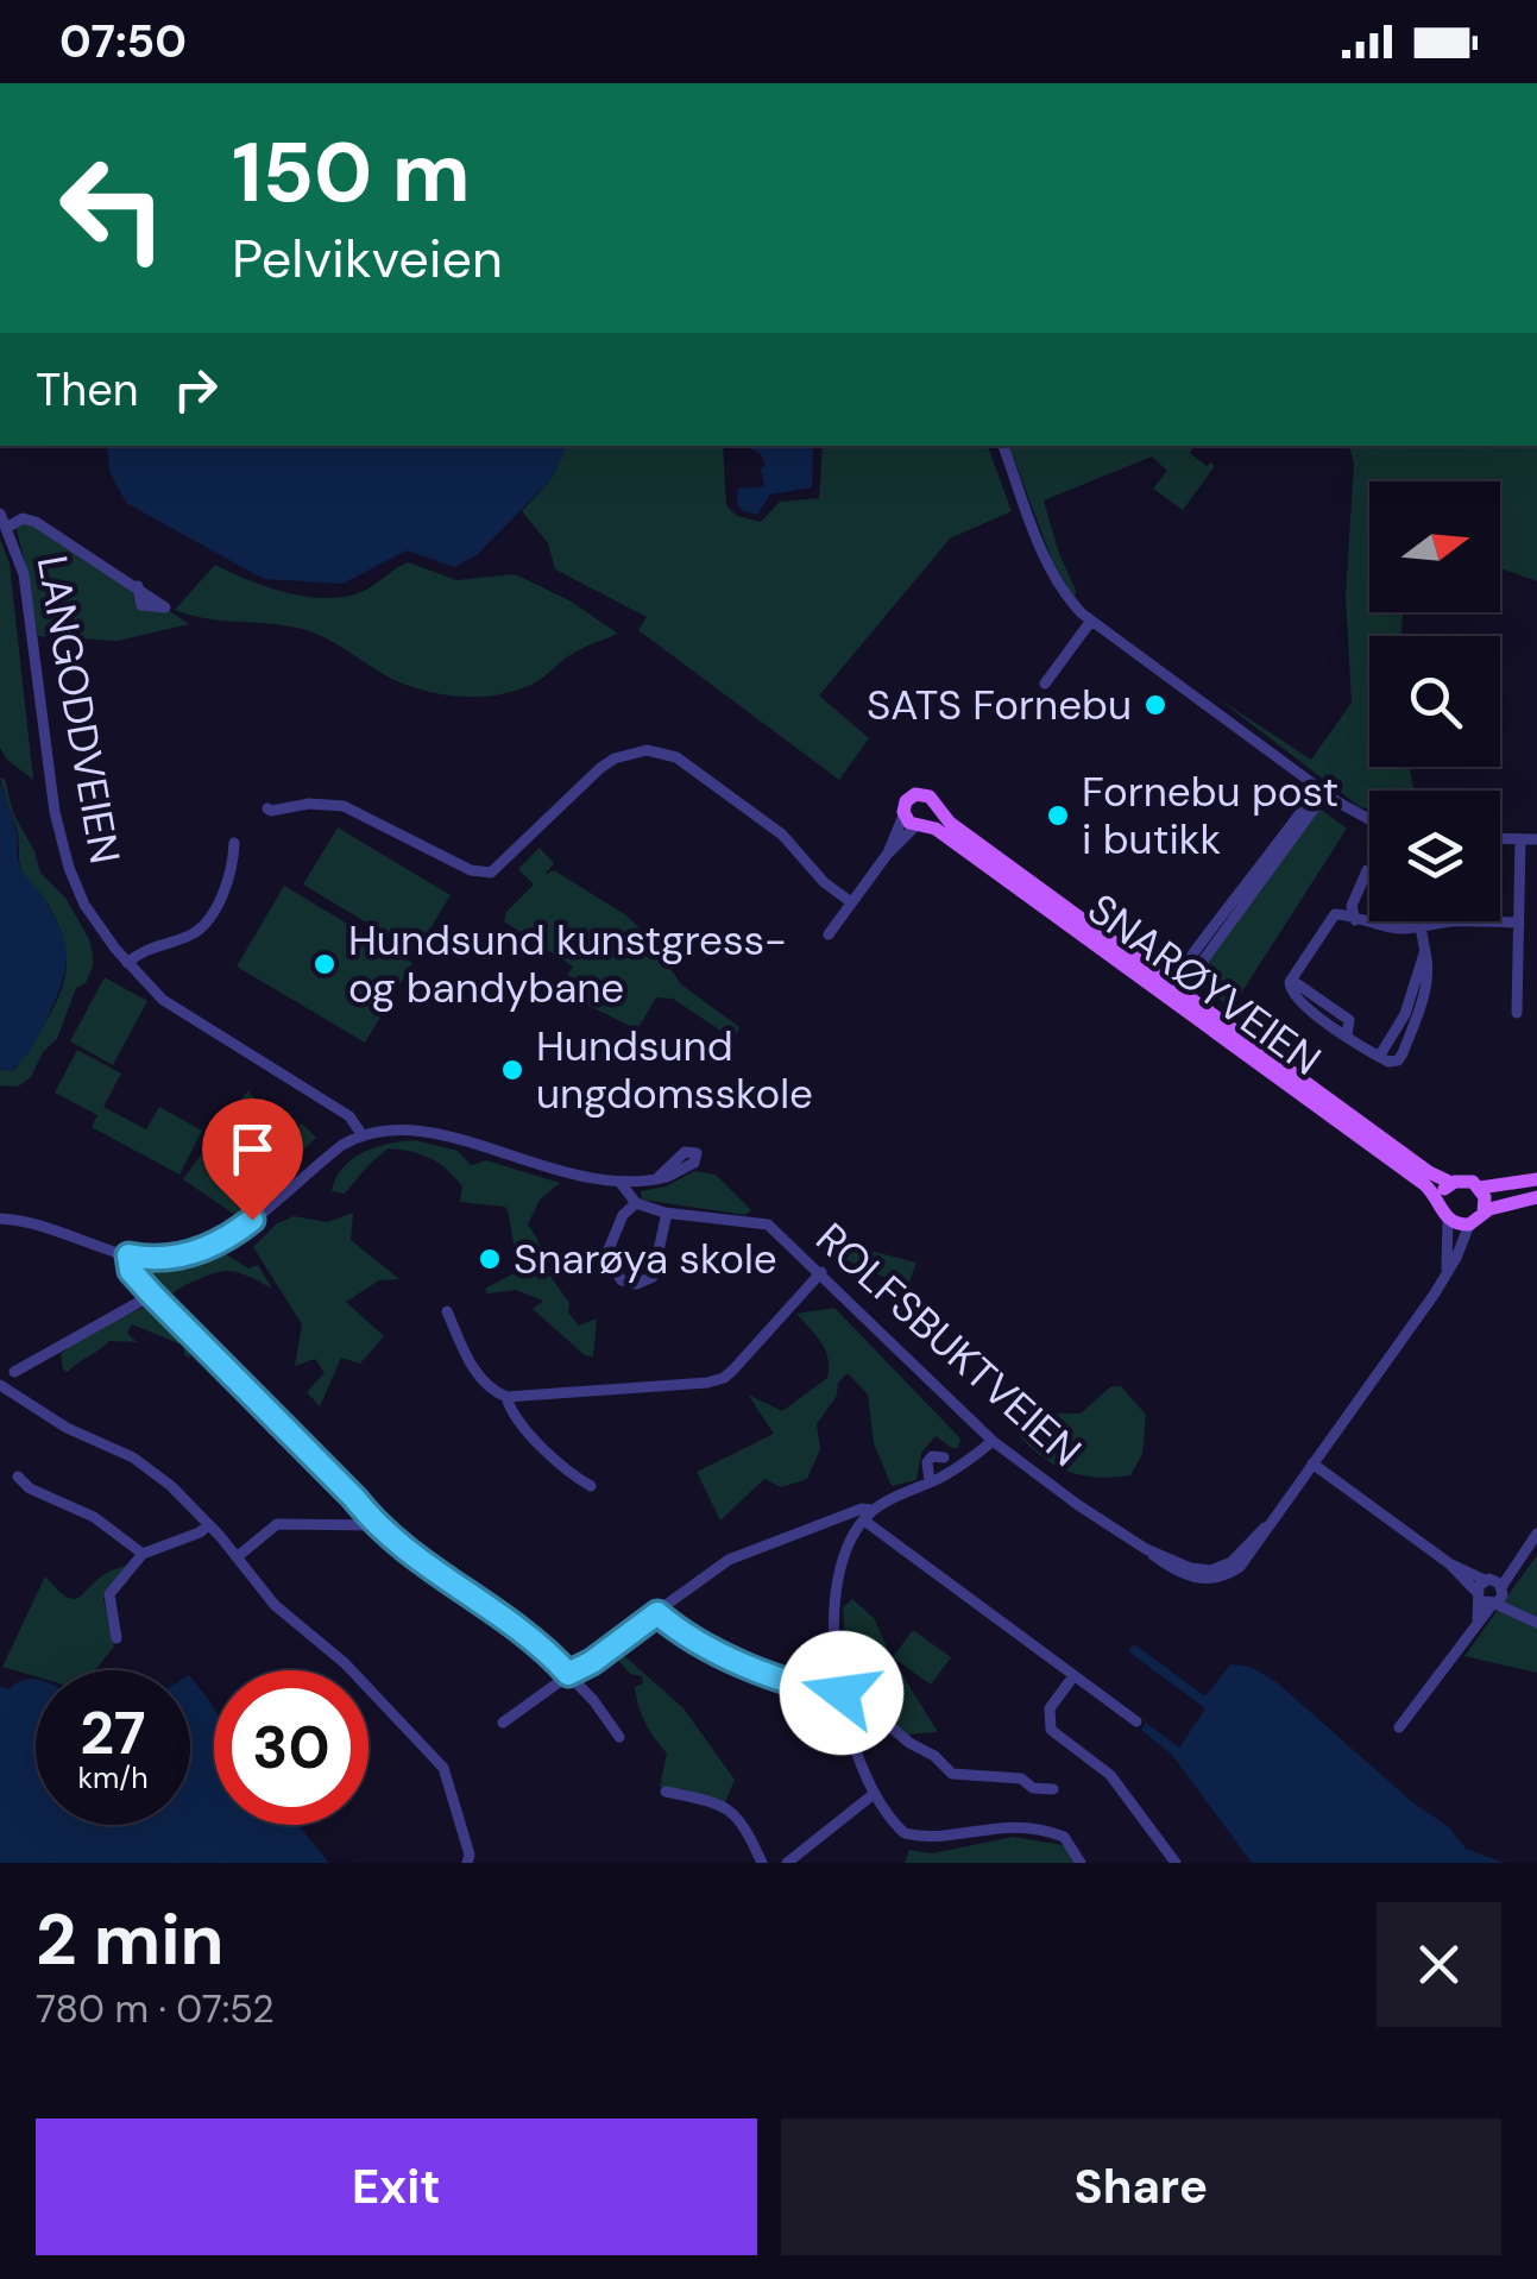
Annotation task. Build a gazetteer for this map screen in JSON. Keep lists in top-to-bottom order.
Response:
{
  "streets": {
    "main road": ["SNARØYVEIEN"],
    "street": ["LANGODDVEIEN", "ROLFSBUKTVEIEN"]
  },
  "crossings": [
    ["SNARØYVEIEN", "ROLFSBUKTVEIEN"]
  ],
  "places": [
    "SATS Fornebu",
    "Fornebu post i butikk",
    "Hundsund kunstgress- og bandybane",
    "Hundsund ungdomsskole",
    "Snarøya skole"
  ],
  "north": "right",
  "page": {
    "status": "07:50",
    "turn": ["150 m", "Pelvikveien"],
    "then": "Then",
    "speed": "27 km/h",
    "limit": "30",
    "heading": ["2 min", "780 m · 07:52"],
    "buttons": ["Exit", "Share"]
  }
}
